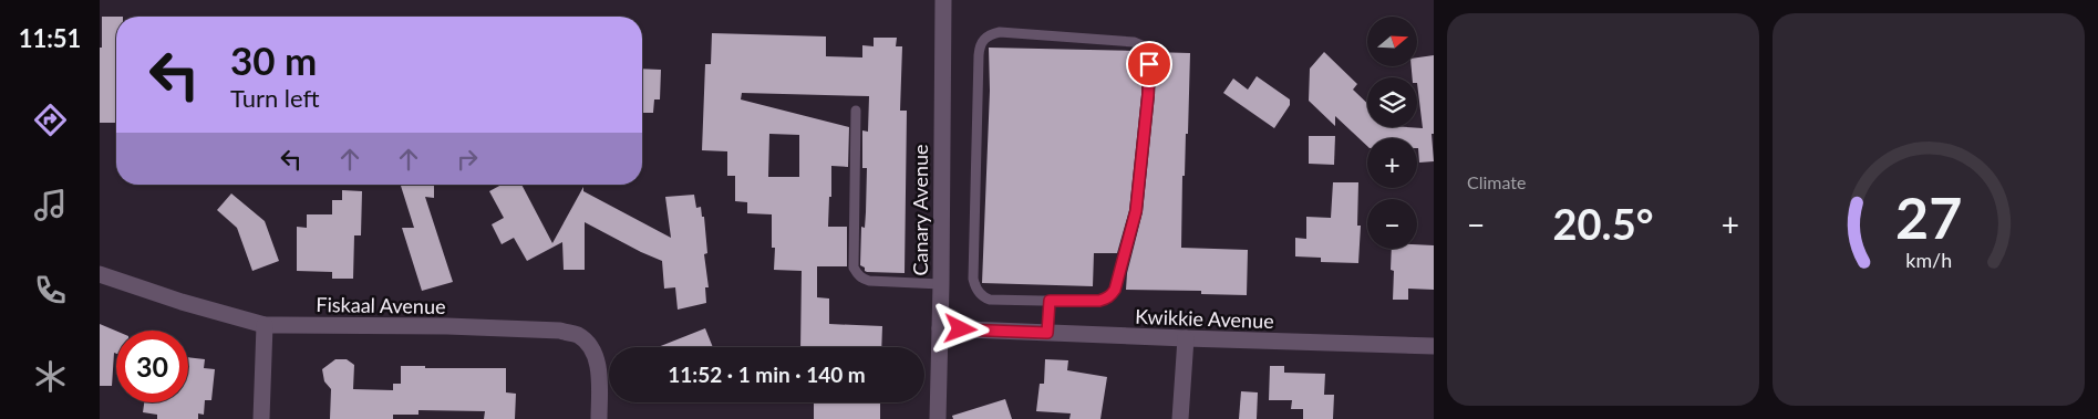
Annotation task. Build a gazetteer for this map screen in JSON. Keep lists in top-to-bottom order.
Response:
{
  "streets": {
    "street": ["Canary Avenue", "Fiskaal Avenue", "Kwikkie Avenue"]
  },
  "crossings": [
    ["Canary Avenue", "Kwikkie Avenue"]
  ],
  "north": "right",
  "page": {
    "tabs": "11:51",
    "tile": "Climate",
    "map_buttons": ["+", "−"],
    "turn": ["30 m", "Turn left"],
    "heat": ["−", "20.5°", "+"],
    "limit": "30",
    "trip": "11:52 · 1 min · 140 m",
    "gauge": ["27", "km/h"]
  }
}
